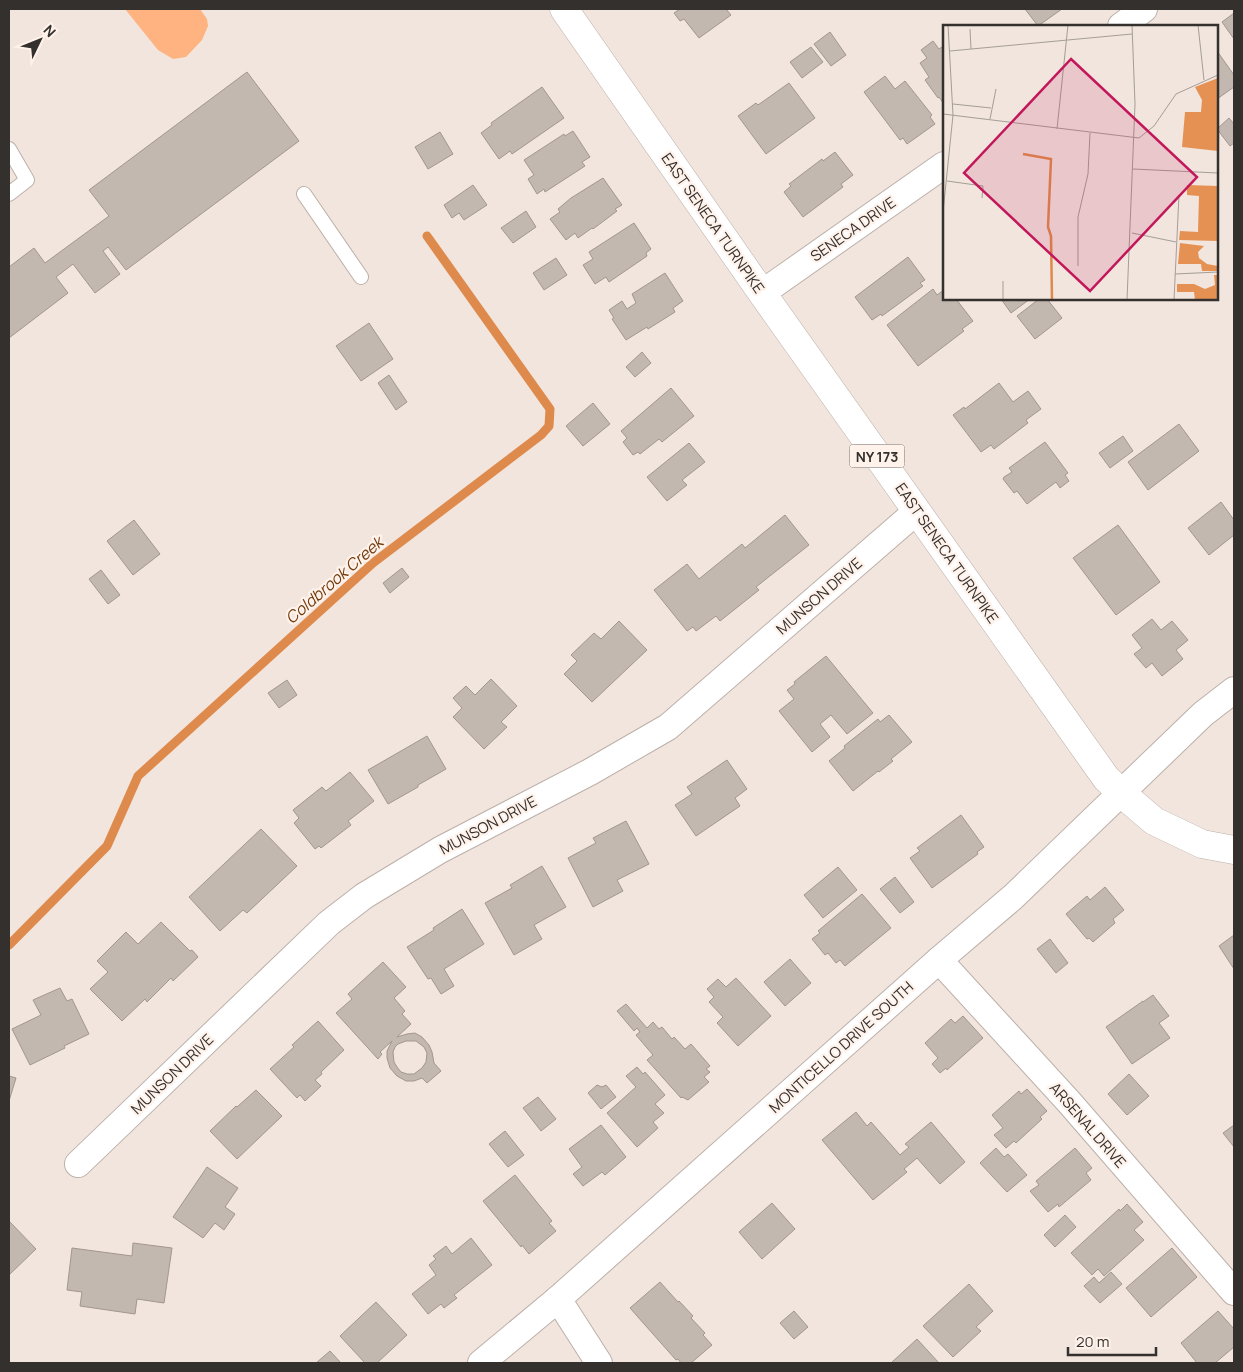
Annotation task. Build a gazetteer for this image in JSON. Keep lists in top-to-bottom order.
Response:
{
  "streets": {
    "main road": ["EAST SENECA TURNPIKE", "NY 173"],
    "street": [
      "SENECA DRIVE",
      "MUNSON DRIVE",
      "MONTICELLO DRIVE SOUTH",
      "ARSENAL DRIVE"
    ]
  },
  "crossings": [
    ["EAST SENECA TURNPIKE", "SENECA DRIVE"],
    ["EAST SENECA TURNPIKE", "MUNSON DRIVE"],
    ["EAST SENECA TURNPIKE", "MONTICELLO DRIVE SOUTH"],
    ["MONTICELLO DRIVE SOUTH", "ARSENAL DRIVE"]
  ],
  "water": ["Coldbrook Creek"],
  "scale_bar": "20 m",
  "north": "top right"
}
